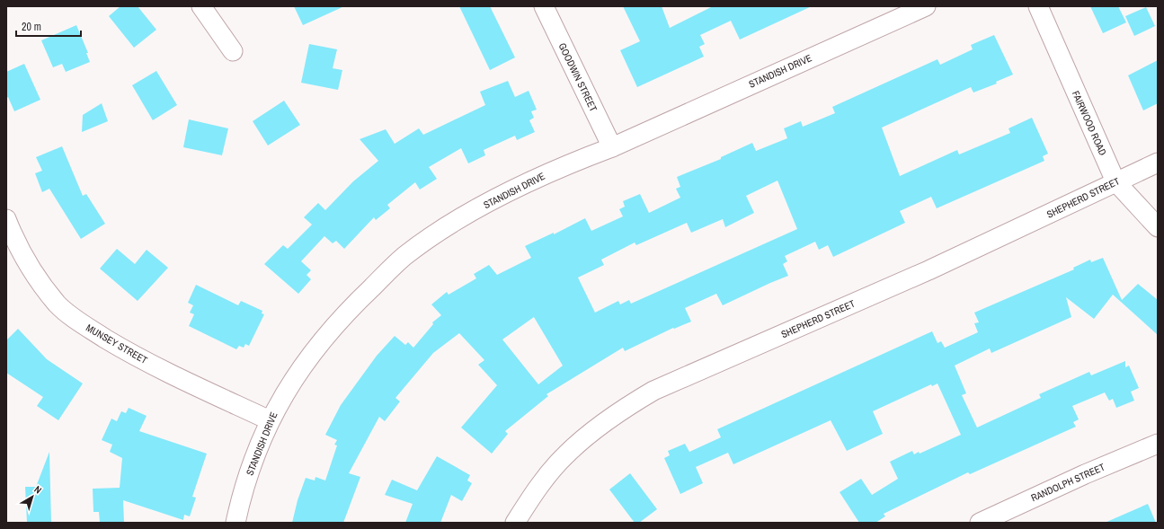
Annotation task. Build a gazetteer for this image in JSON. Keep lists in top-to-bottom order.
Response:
{
  "streets": {
    "street": [
      "STANDISH DRIVE",
      "GOODWIN STREET",
      "FAIRWOOD ROAD",
      "SHEPHERD STREET",
      "MUNSEY STREET",
      "RANDOLPH STREET"
    ]
  },
  "crossings": [
    ["STANDISH DRIVE", "GOODWIN STREET"],
    ["STANDISH DRIVE", "MUNSEY STREET"],
    ["FAIRWOOD ROAD", "SHEPHERD STREET"]
  ],
  "scale_bar": "20 m",
  "north": "top right"
}
